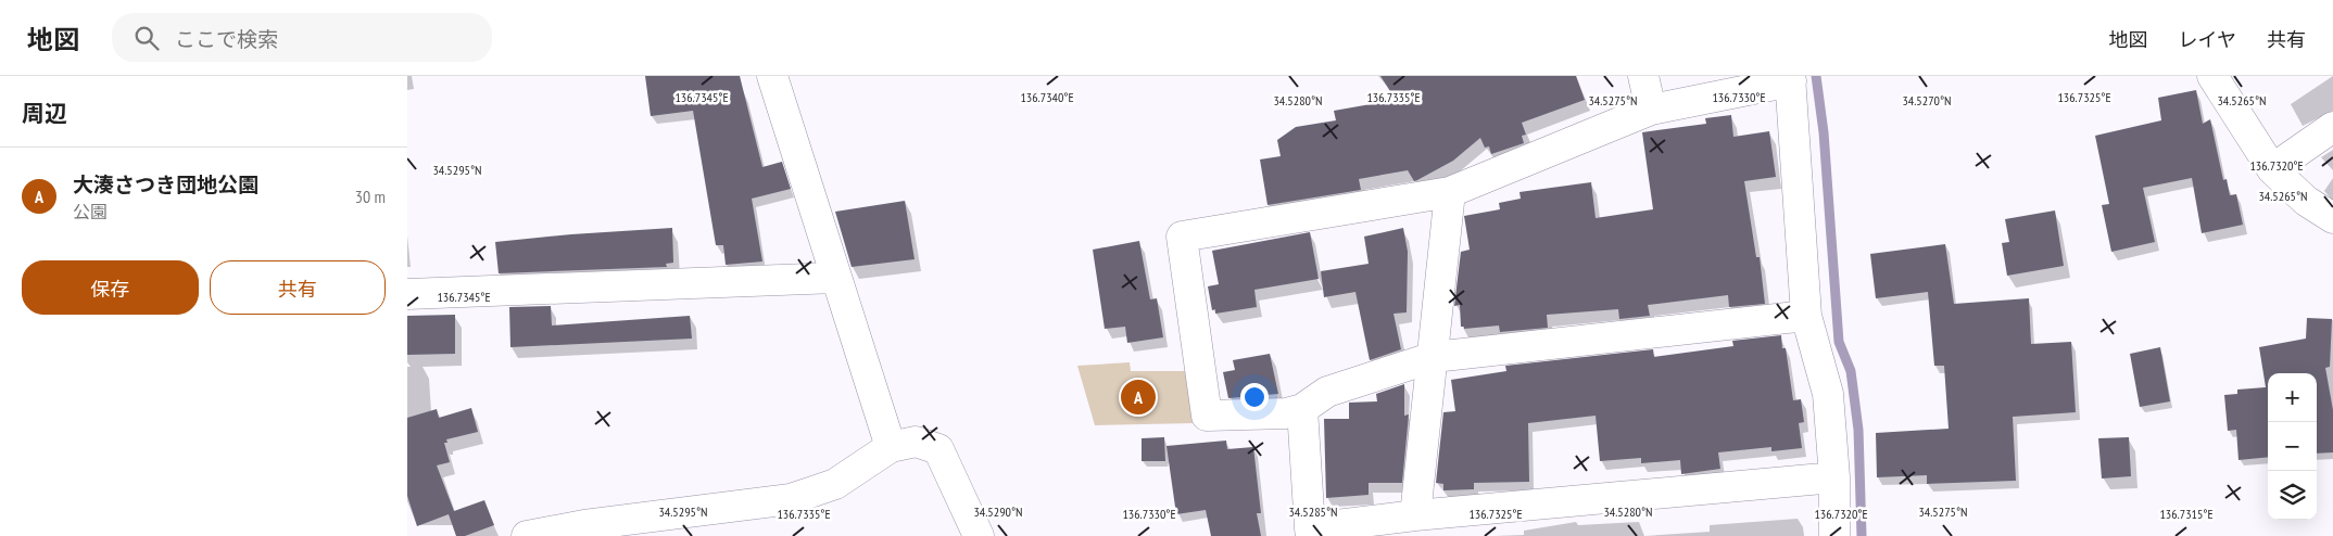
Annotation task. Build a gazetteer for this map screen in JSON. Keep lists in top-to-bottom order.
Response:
{
  "page": {
    "header": "地図",
    "search": "ここで検索",
    "nav": ["地図", "レイヤ", "共有"],
    "heading": "周辺",
    "list": [
      {
        "mark": "A",
        "name": "大湊さつき団地公園",
        "note": "公園",
        "value": "30 m"
      }
    ],
    "buttons": ["保存", "共有"],
    "map_buttons": ["+", "−"],
    "pins": "A"
  },
  "coordinates": [
    "136.7335°E",
    "136.7345°E",
    "136.7340°E",
    "136.7330°E",
    "136.7325°E",
    "34.5265°N",
    "34.5280°N",
    "34.5275°N",
    "34.5270°N",
    "136.7320°E",
    "34.5295°N",
    "34.5290°N",
    "34.5285°N",
    "136.7315°E"
  ]
}
